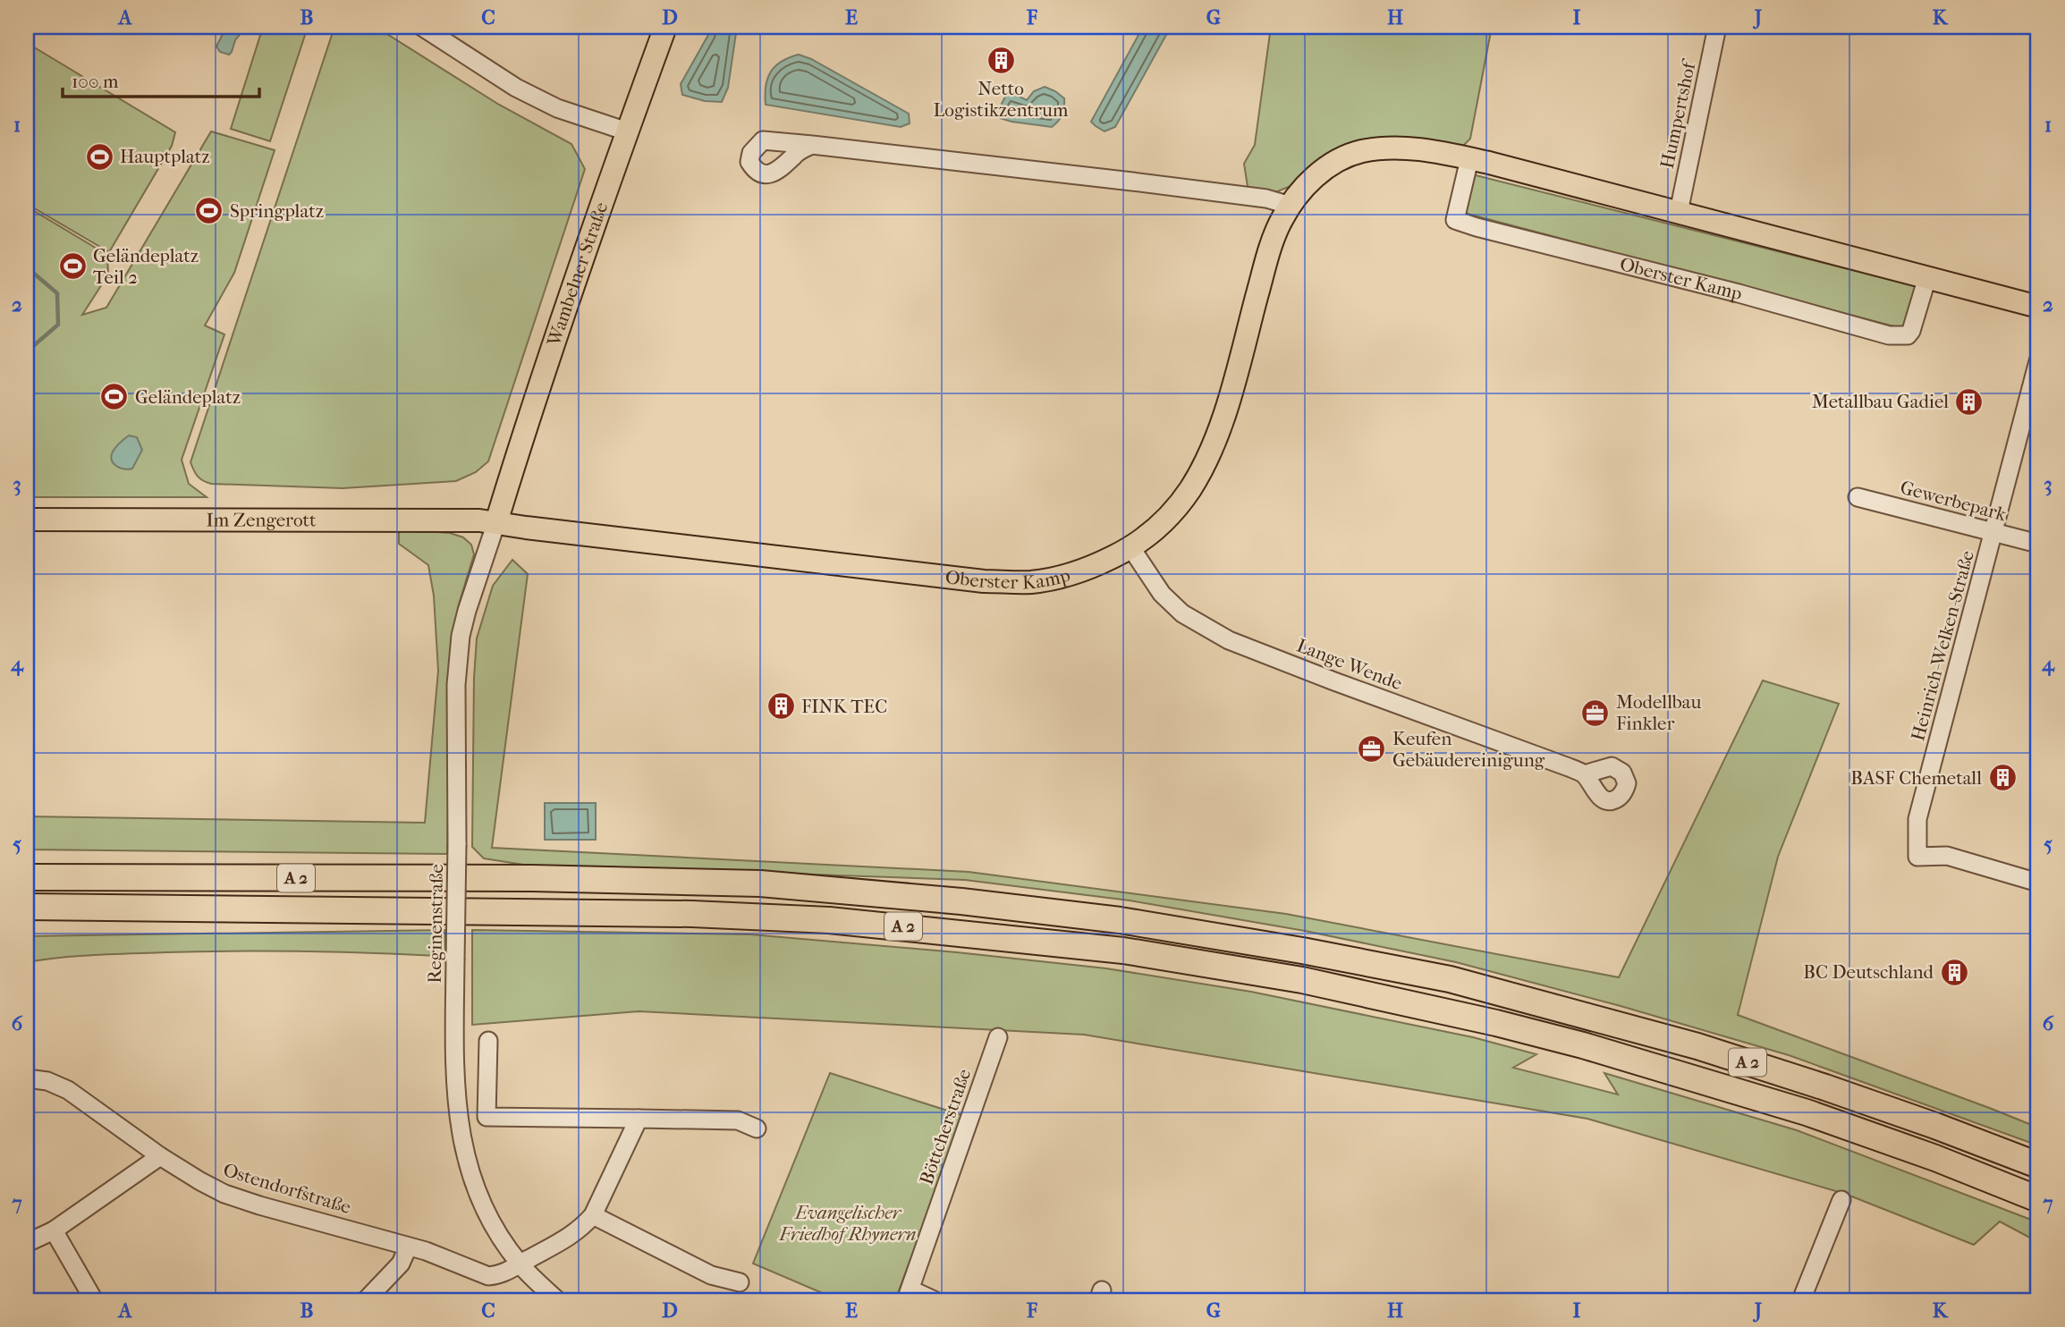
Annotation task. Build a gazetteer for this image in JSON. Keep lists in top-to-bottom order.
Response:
{
  "streets": {
    "highway": ["A 2"],
    "main road": ["Wambelner Straße", "Oberster Kamp", "Im Zengerott"],
    "street": [
      "Humpertshof",
      "Gewerbepark",
      "Heinrich-Welken-Straße",
      "Lange Wende",
      "Reginenstraße",
      "Böttcherstraße",
      "Ostendorfstraße"
    ]
  },
  "crossings": [
    ["Humpertshof", "Oberster Kamp"],
    ["Wambelner Straße", "Oberster Kamp"],
    ["Wambelner Straße", "Im Zengerott"],
    ["Wambelner Straße", "Reginenstraße"],
    ["Oberster Kamp", "Im Zengerott"],
    ["Oberster Kamp", "Lange Wende"],
    ["Oberster Kamp", "Reginenstraße"],
    ["Gewerbepark", "Heinrich-Welken-Straße"],
    ["Im Zengerott", "Reginenstraße"],
    ["Reginenstraße", "Ostendorfstraße"]
  ],
  "parks": ["Evangelischer Friedhof Rhynern"],
  "places": {
    "building": [
      "Netto Logistikzentrum",
      "Metallbau Gadiel",
      "FINK TEC",
      "BASF Chemetall",
      "BC Deutschland"
    ],
    "sports": [
      "Hauptplatz",
      "Springplatz",
      "Geländeplatz Teil 2",
      "Geländeplatz"
    ],
    "office": ["Modellbau Finkler", "Keufen Gebäudereinigung"]
  },
  "scale_bar": "100 m",
  "grid": {
    "columns": [
      "A",
      "B",
      "C",
      "D",
      "E",
      "F",
      "G",
      "H",
      "I",
      "J",
      "K"
    ],
    "rows": [
      "1",
      "2",
      "3",
      "4",
      "5",
      "6",
      "7"
    ]
  }
}
